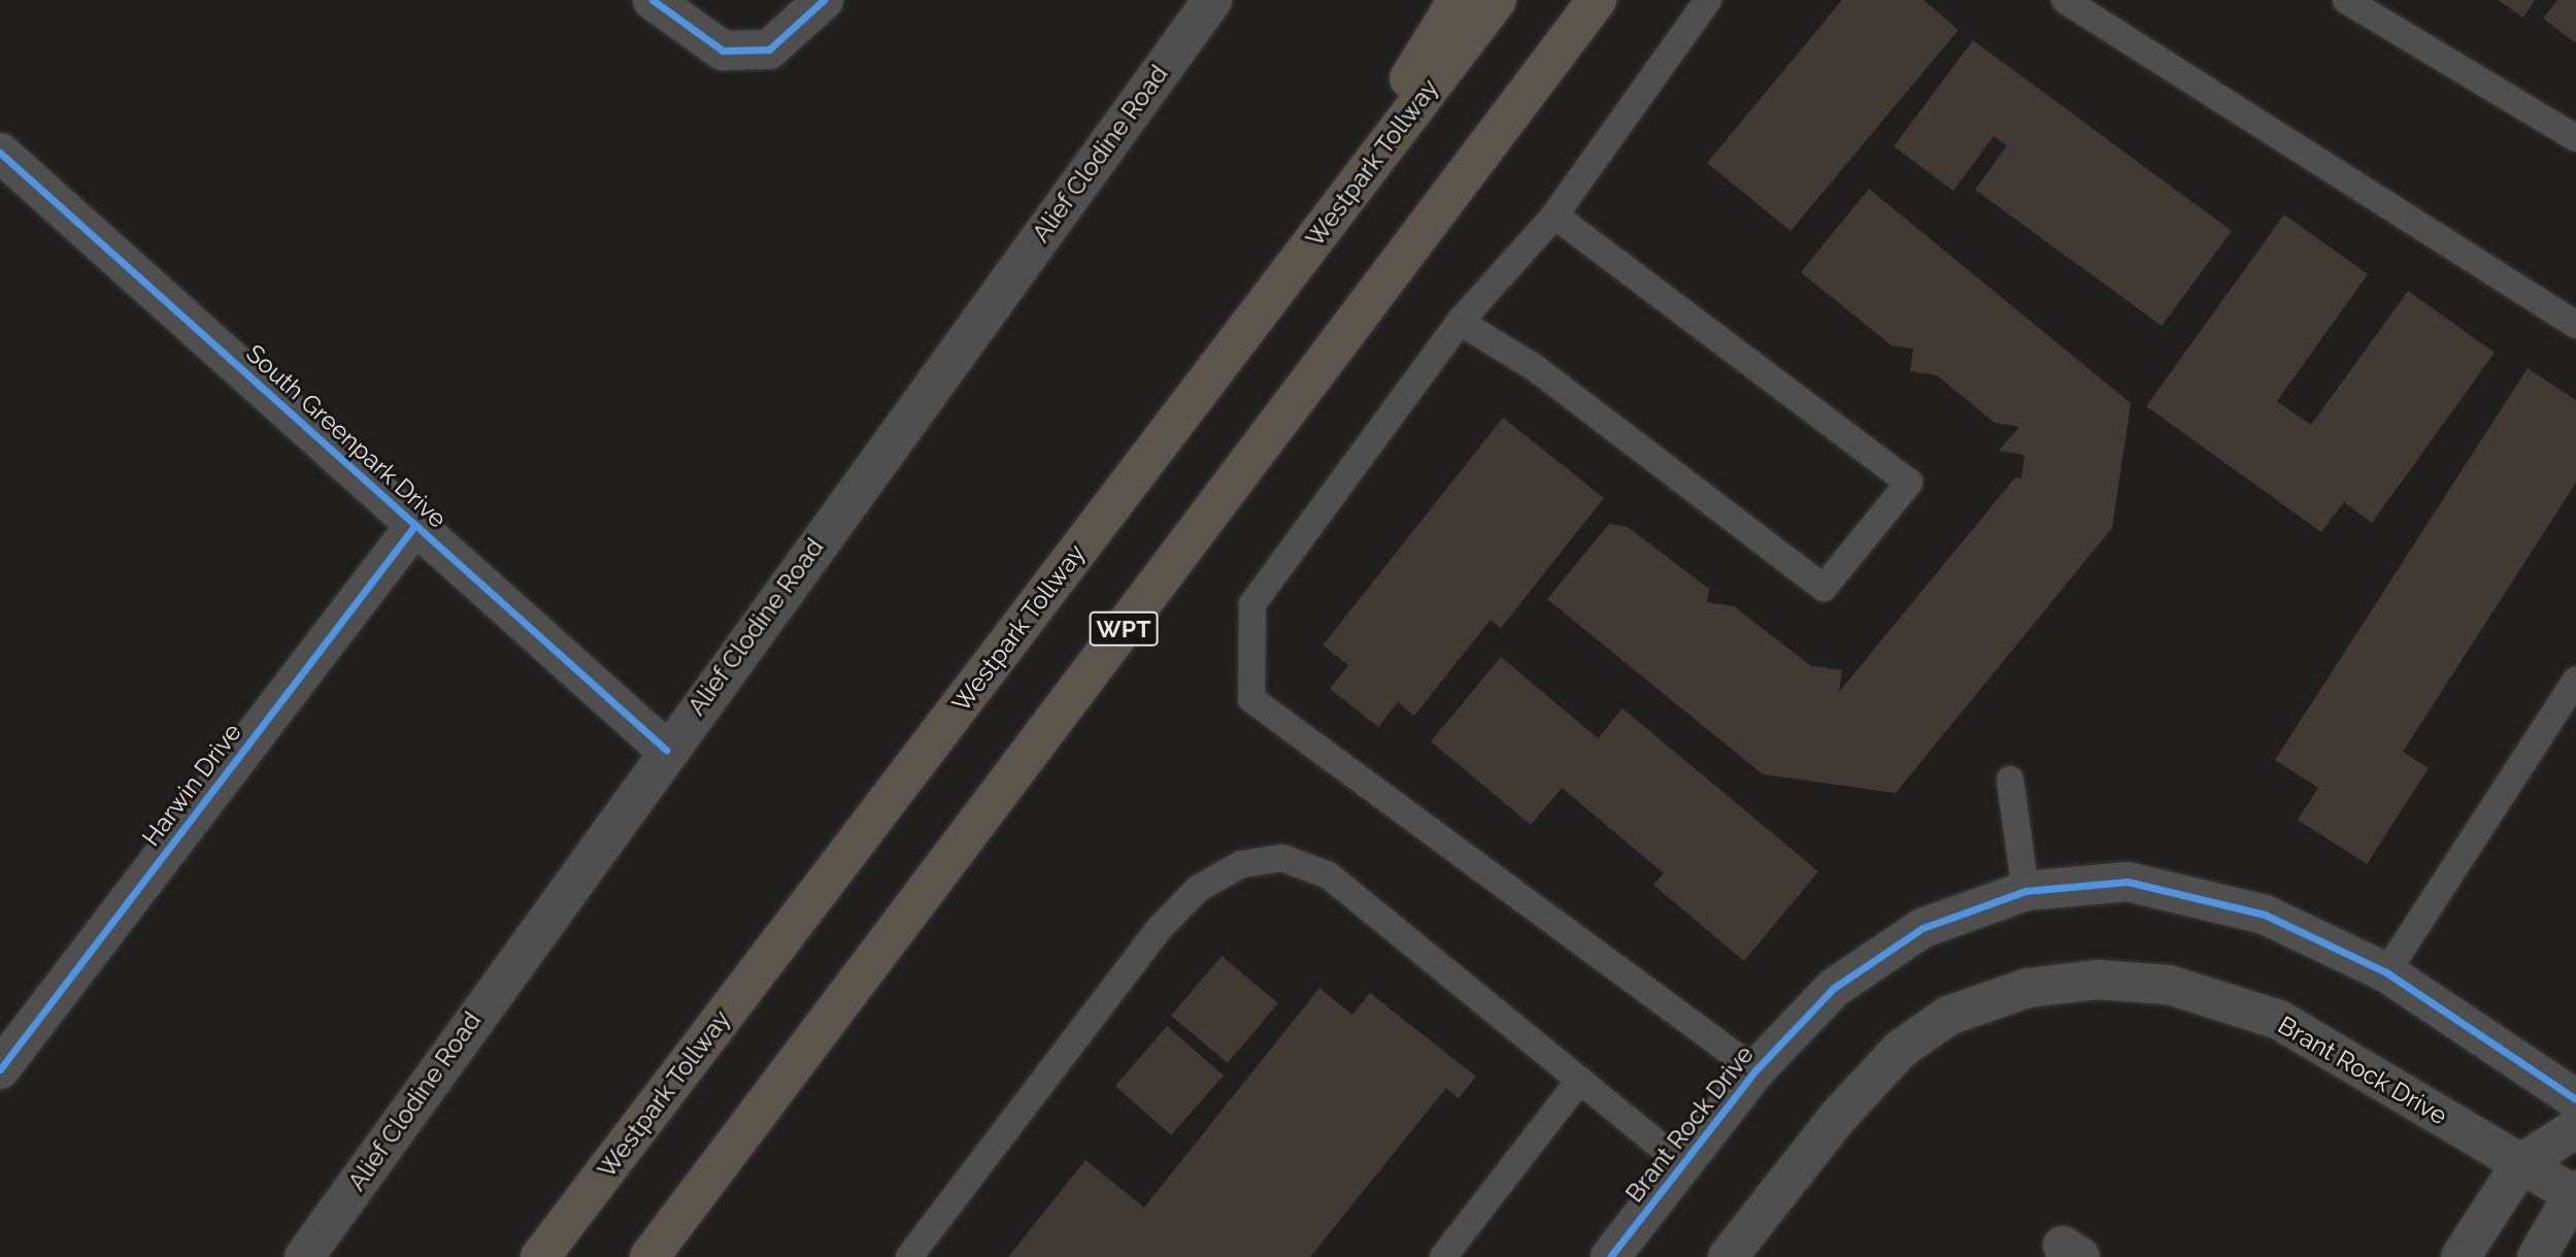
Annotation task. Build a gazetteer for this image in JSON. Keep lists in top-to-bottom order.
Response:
{
  "streets": {
    "highway": ["Westpark Tollway", "WPT"],
    "street": [
      "Alief Clodine Road",
      "South Greenpark Drive",
      "Harwin Drive",
      "Brant Rock Drive"
    ]
  },
  "crossings": [
    ["Alief Clodine Road", "South Greenpark Drive"],
    ["South Greenpark Drive", "Harwin Drive"]
  ]
}
